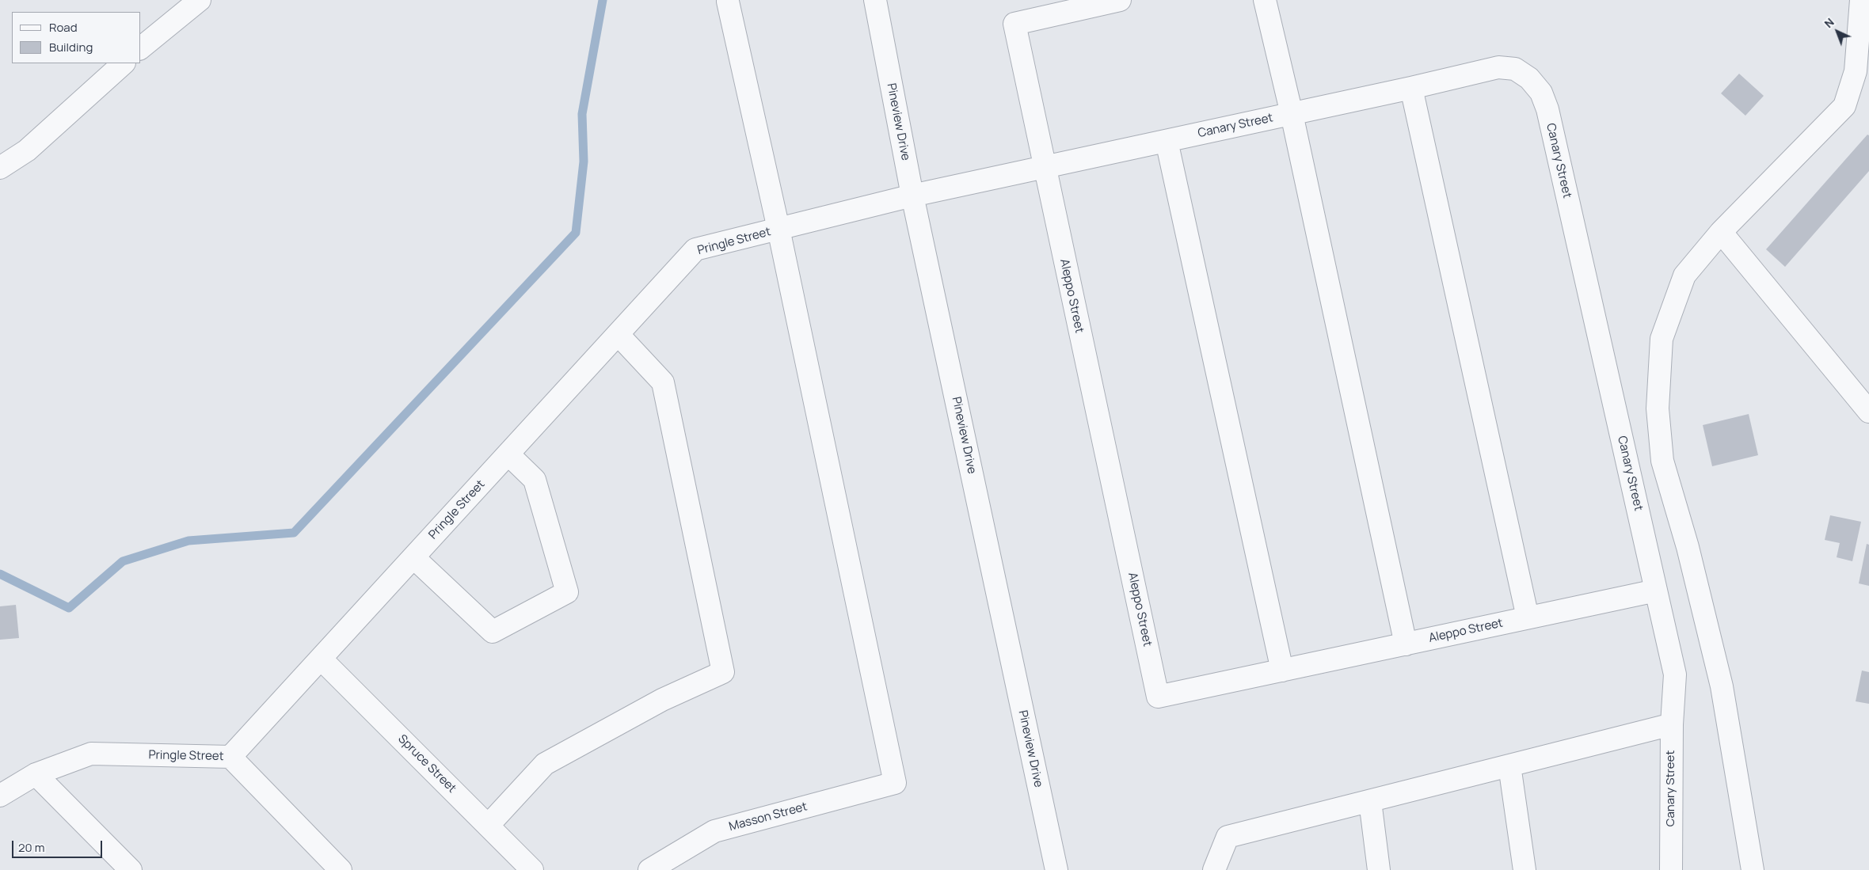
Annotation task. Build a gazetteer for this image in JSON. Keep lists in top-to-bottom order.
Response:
{
  "streets": {
    "street": [
      "Pineview Drive",
      "Canary Street",
      "Pringle Street",
      "Aleppo Street",
      "Spruce Street",
      "Masson Street"
    ]
  },
  "crossings": [
    ["Pineview Drive", "Canary Street"],
    ["Pineview Drive", "Pringle Street"],
    ["Canary Street", "Pringle Street"],
    ["Canary Street", "Aleppo Street"],
    ["Pringle Street", "Spruce Street"],
    ["Pringle Street", "Masson Street"]
  ],
  "legend": ["Road", "Building"],
  "scale_bar": "20 m",
  "north": "top left"
}
